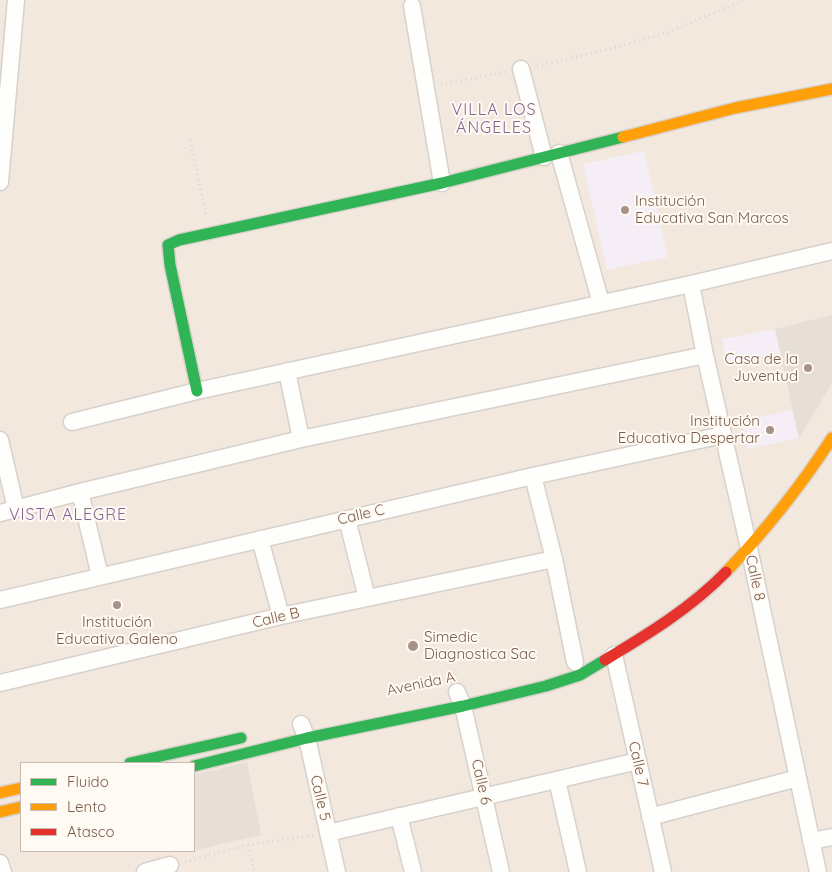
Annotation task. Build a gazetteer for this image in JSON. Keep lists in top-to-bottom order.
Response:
{
  "streets": {
    "street": [
      "Calle C",
      "Calle 8",
      "Calle B",
      "Avenida A",
      "Calle 7",
      "Calle 6",
      "Calle 5"
    ]
  },
  "crossings": [
    ["Calle C", "Calle 8"],
    ["Calle 8", "Avenida A"],
    ["Avenida A", "Calle 7"],
    ["Avenida A", "Calle 6"],
    ["Avenida A", "Calle 5"]
  ],
  "districts": ["VILLA LOS ÁNGELES", "VISTA ALEGRE"],
  "places": [
    "Institución Educativa San Marcos",
    "Casa de la Juventud",
    "Institución Educativa Despertar",
    "Institución Educativa Galeno",
    "Simedic Diagnostica Sac"
  ],
  "legend": ["Fluido", "Lento", "Atasco"]
}
